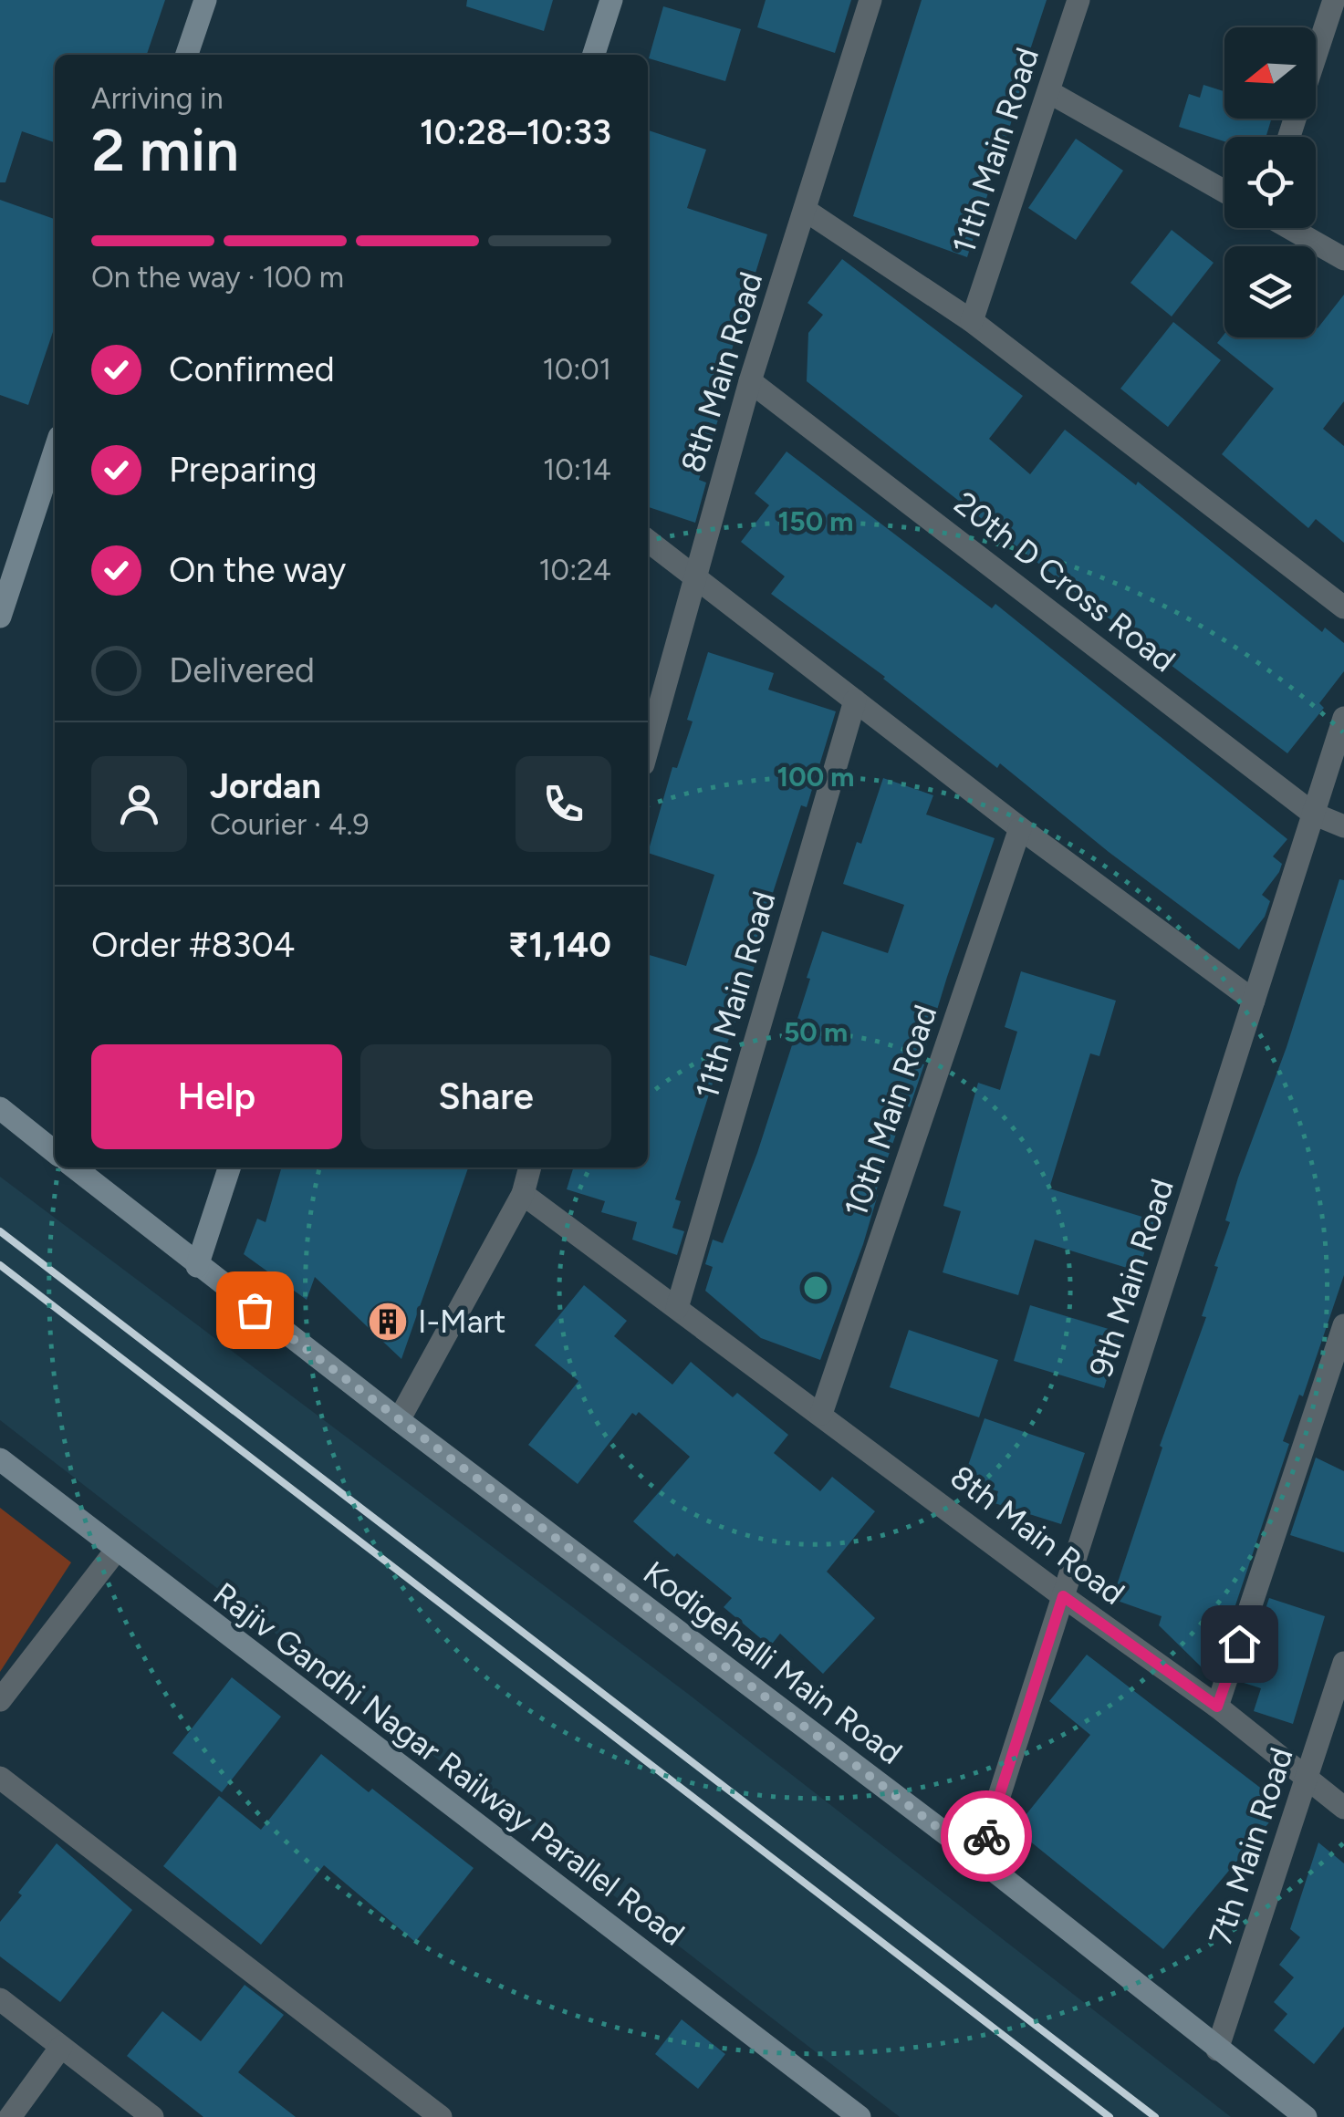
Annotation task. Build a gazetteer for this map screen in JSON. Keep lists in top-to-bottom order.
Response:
{
  "streets": {
    "street": [
      "11th Main Road",
      "8th Main Road",
      "20th D Cross Road",
      "10th Main Road",
      "9th Main Road",
      "Kodigehalli Main Road",
      "Rajiv Gandhi Nagar Railway Parallel Road",
      "7th Main Road"
    ]
  },
  "crossings": [
    ["11th Main Road", "8th Main Road"],
    ["8th Main Road", "20th D Cross Road"],
    ["8th Main Road", "10th Main Road"],
    ["8th Main Road", "9th Main Road"],
    ["8th Main Road", "7th Main Road"],
    ["20th D Cross Road", "9th Main Road"],
    ["9th Main Road", "Kodigehalli Main Road"],
    ["Kodigehalli Main Road", "7th Main Road"]
  ],
  "places": {
    "building": ["I-Mart"]
  },
  "north": "left",
  "page": {
    "heading": ["2 min", "Arriving in", "10:28–10:33"],
    "panel": [
      "Jordan",
      "Courier · 4.9",
      "Order #8304",
      "₹1,140"
    ],
    "bar": "On the way · 100 m",
    "list": [
      ["Confirmed", "10:01"],
      ["Preparing", "10:14"],
      ["On the way", "10:24"],
      "Delivered"
    ],
    "buttons": ["Help", "Share"]
  },
  "rings": ["150 m", "100 m", "50 m"]
}
